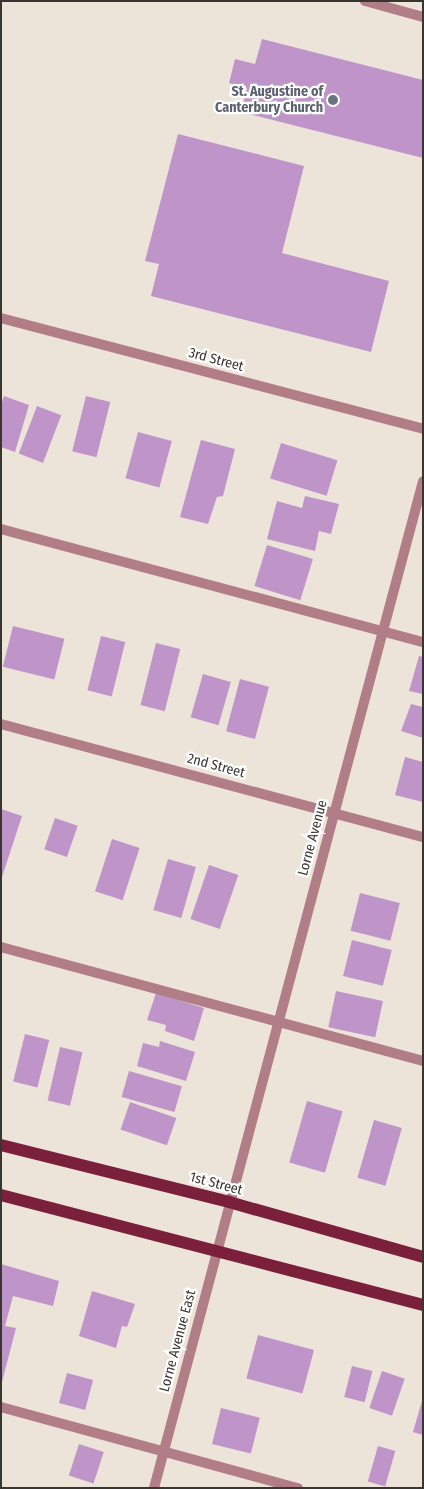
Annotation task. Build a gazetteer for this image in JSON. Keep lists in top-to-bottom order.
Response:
{
  "streets": {
    "main road": ["1st Street"],
    "street": [
      "3rd Street",
      "2nd Street",
      "Lorne Avenue",
      "Lorne Avenue East"
    ]
  },
  "crossings": [
    ["2nd Street", "Lorne Avenue"],
    ["Lorne Avenue", "1st Street"],
    ["Lorne Avenue", "Lorne Avenue East"],
    ["1st Street", "Lorne Avenue East"]
  ],
  "places": ["St. Augustine of Canterbury Church"]
}
